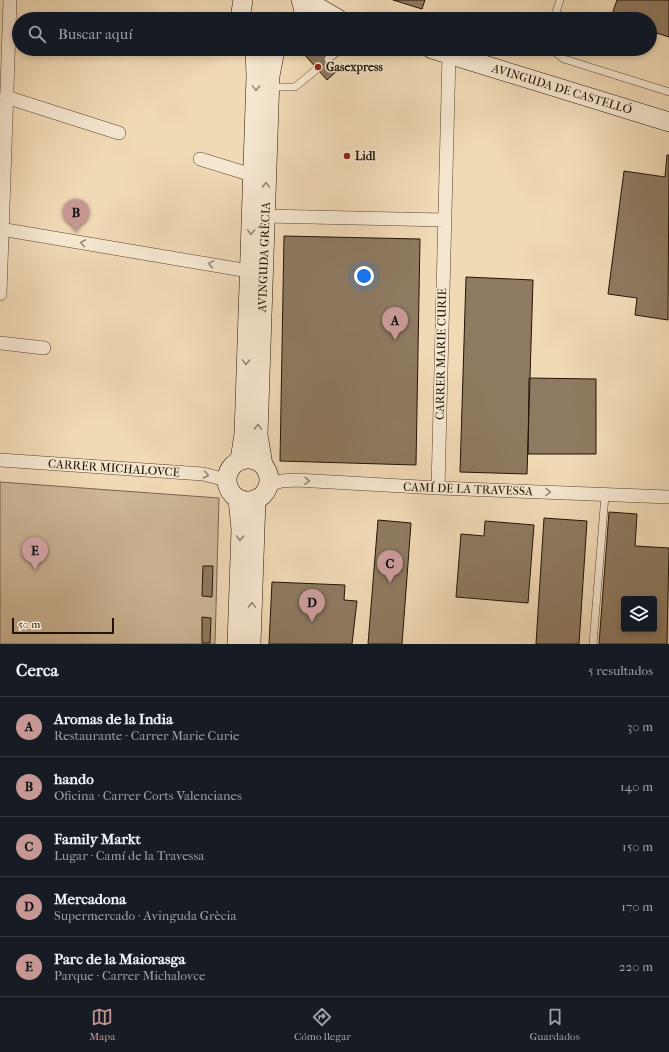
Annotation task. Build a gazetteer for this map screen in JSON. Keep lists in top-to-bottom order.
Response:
{
  "streets": {
    "main road": ["AVINGUDA DE CASTELLÓ", "AVINGUDA GRÈCIA"],
    "street": ["CARRER MARIE CURIE", "CARRER MICHALOVCE", "CAMÍ DE LA TRAVESSA"]
  },
  "crossings": [
    ["AVINGUDA GRÈCIA", "CARRER MICHALOVCE"],
    ["AVINGUDA GRÈCIA", "CAMÍ DE LA TRAVESSA"],
    ["CARRER MARIE CURIE", "CAMÍ DE LA TRAVESSA"],
    ["CARRER MICHALOVCE", "CAMÍ DE LA TRAVESSA"]
  ],
  "one_way": ["CARRER MICHALOVCE", "CAMÍ DE LA TRAVESSA"],
  "places": ["Gasexpress", "Lidl"],
  "scale_bar": "50 m",
  "page": {
    "search": "Buscar aquí",
    "pins": [
      "B",
      "A",
      "E",
      "C",
      "D"
    ],
    "scale": "50 m",
    "heading": ["Cerca", "5 resultados"],
    "list": [
      {
        "mark": "A",
        "name": "Aromas de la India",
        "note": "Restaurante · Carrer Marie Curie",
        "value": "30 m"
      },
      {
        "mark": "B",
        "name": "hando",
        "note": "Oficina · Carrer Corts Valencianes",
        "value": "140 m"
      },
      {
        "mark": "C",
        "name": "Family Markt",
        "note": "Lugar · Camí de la Travessa",
        "value": "150 m"
      },
      {
        "mark": "D",
        "name": "Mercadona",
        "note": "Supermercado · Avinguda Grècia",
        "value": "170 m"
      },
      {
        "mark": "E",
        "name": "Parc de la Maiorasga",
        "note": "Parque · Carrer Michalovce",
        "value": "220 m"
      }
    ],
    "nav": ["Mapa", "Cómo llegar", "Guardados"]
  }
}
